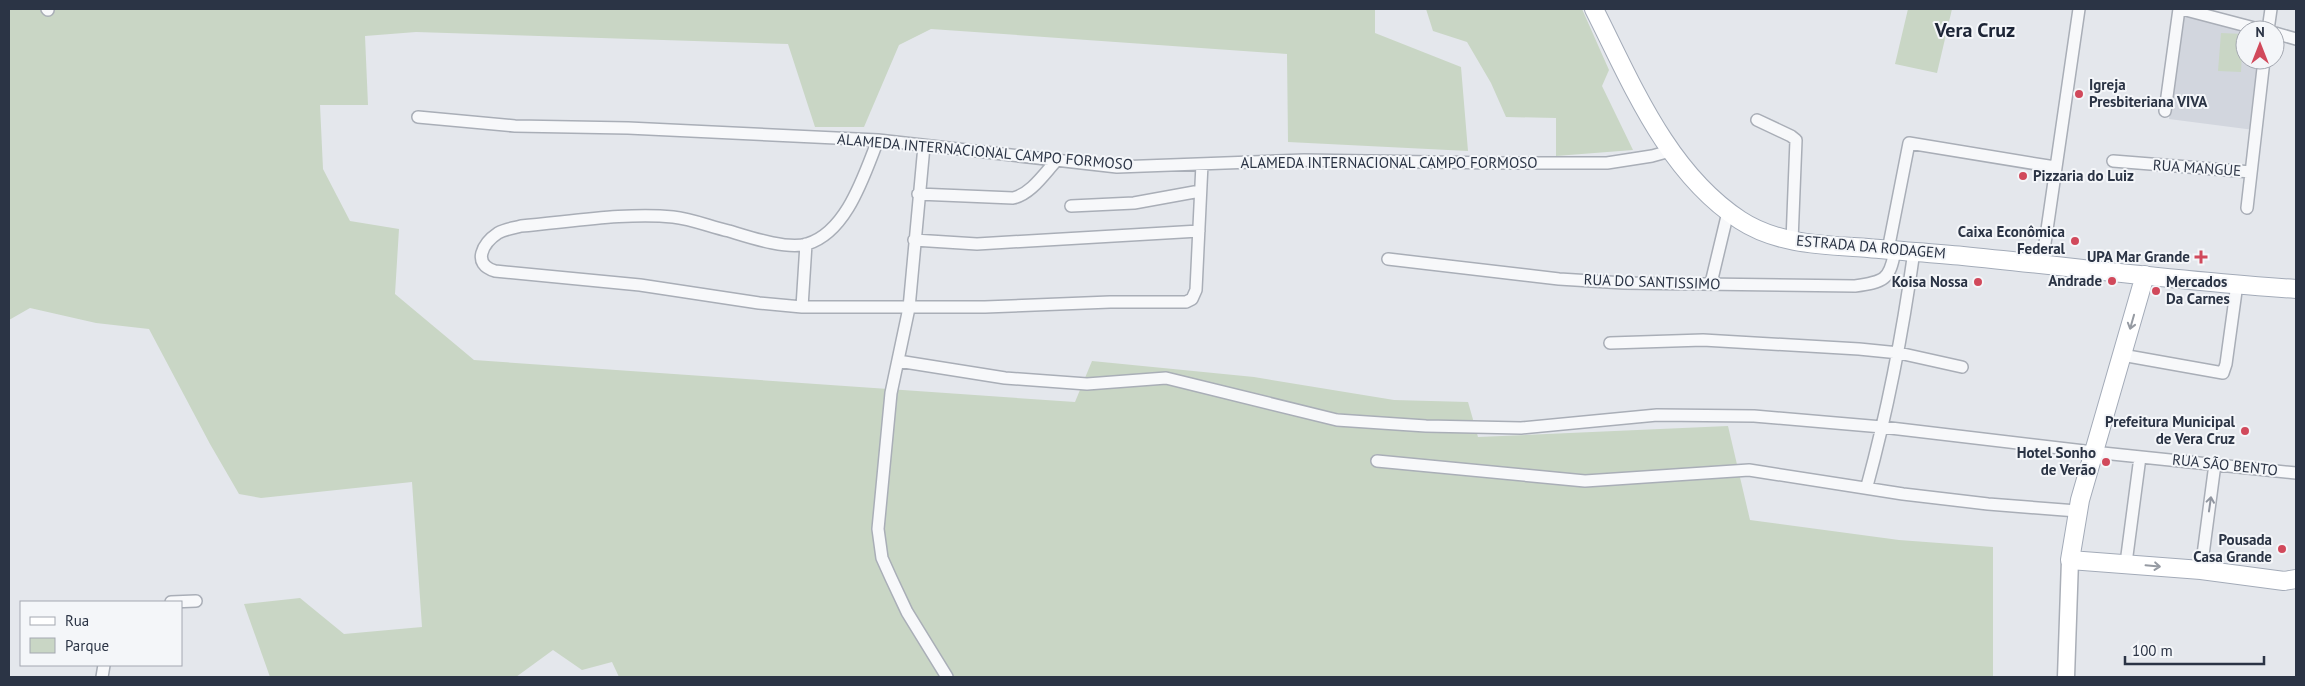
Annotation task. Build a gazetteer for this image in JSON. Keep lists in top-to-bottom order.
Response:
{
  "streets": {
    "main road": ["ESTRADA DA RODAGEM"],
    "street": [
      "ALAMEDA INTERNACIONAL CAMPO FORMOSO",
      "RUA MANGUE",
      "RUA DO SANTISSIMO",
      "RUA SÃO BENTO"
    ]
  },
  "crossings": [
    ["ALAMEDA INTERNACIONAL CAMPO FORMOSO", "ESTRADA DA RODAGEM"],
    ["ESTRADA DA RODAGEM", "RUA DO SANTISSIMO"]
  ],
  "districts": ["Vera Cruz"],
  "places": {
    "other": [
      "Igreja Presbiteriana VIVA",
      "Pizzaria do Luiz",
      "Caixa Econômica Federal",
      "Andrade",
      "Koisa Nossa",
      "Mercados Da Carnes",
      "Prefeitura Municipal de Vera Cruz",
      "Hotel Sonho de Verão",
      "Pousada Casa Grande"
    ],
    "health": ["UPA Mar Grande"]
  },
  "legend": ["Rua", "Parque"],
  "scale_bar": "100 m",
  "north": "top"
}
